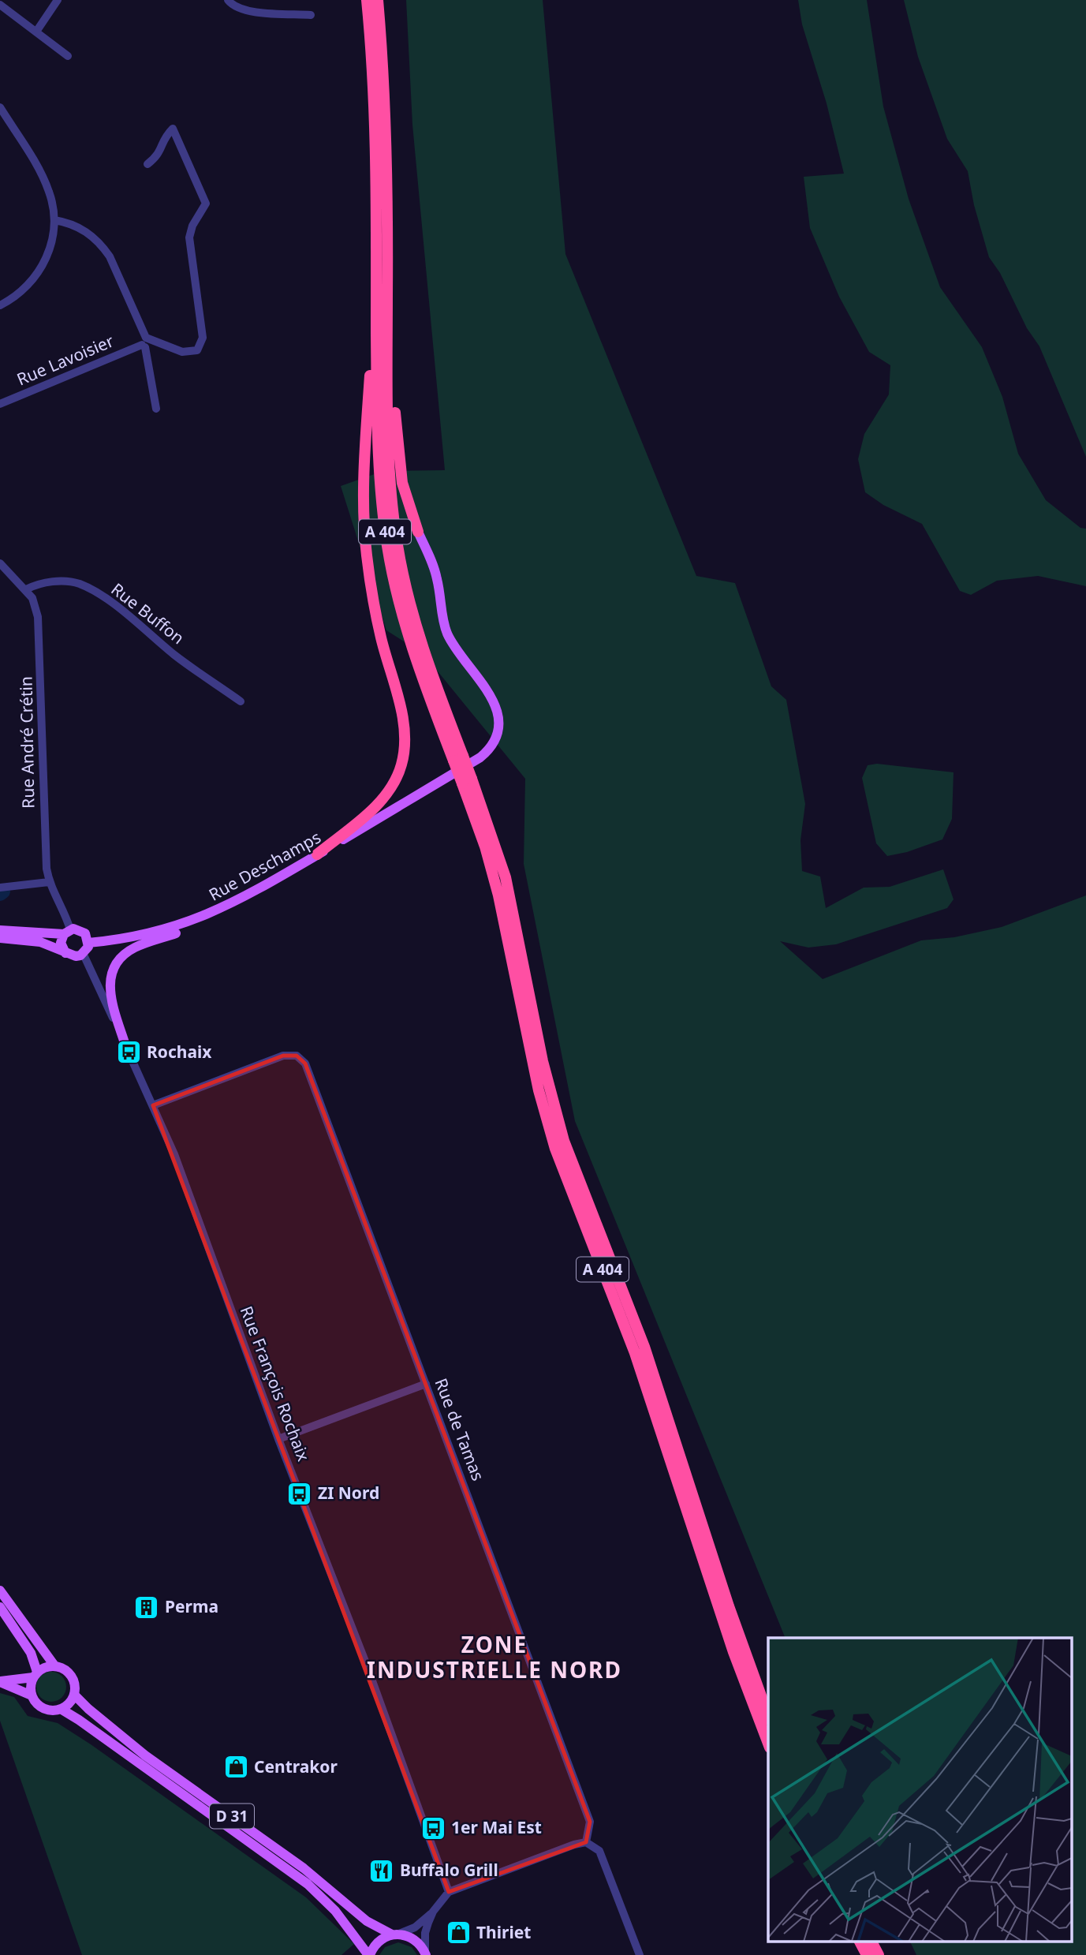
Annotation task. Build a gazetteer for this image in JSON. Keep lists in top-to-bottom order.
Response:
{
  "streets": {
    "highway": ["A 404"],
    "main road": ["Rue Deschamps", "D 31"],
    "street": [
      "Rue Lavoisier",
      "Rue Buffon",
      "Rue André Crétin",
      "Rue François Rochaix",
      "Rue de Tamas"
    ]
  },
  "crossings": [
    ["Rue Buffon", "Rue André Crétin"],
    ["Rue André Crétin", "Rue Deschamps"],
    ["Rue André Crétin", "Rue François Rochaix"],
    ["Rue Deschamps", "Rue François Rochaix"],
    ["Rue François Rochaix", "Rue de Tamas"]
  ],
  "districts": ["ZONE INDUSTRIELLE NORD"],
  "places": {
    "bus stop": ["Rochaix", "ZI Nord", "1er Mai Est"],
    "building": ["Perma"],
    "shop": ["Centrakor", "Thiriet"],
    "restaurant": ["Buffalo Grill"]
  }
}
